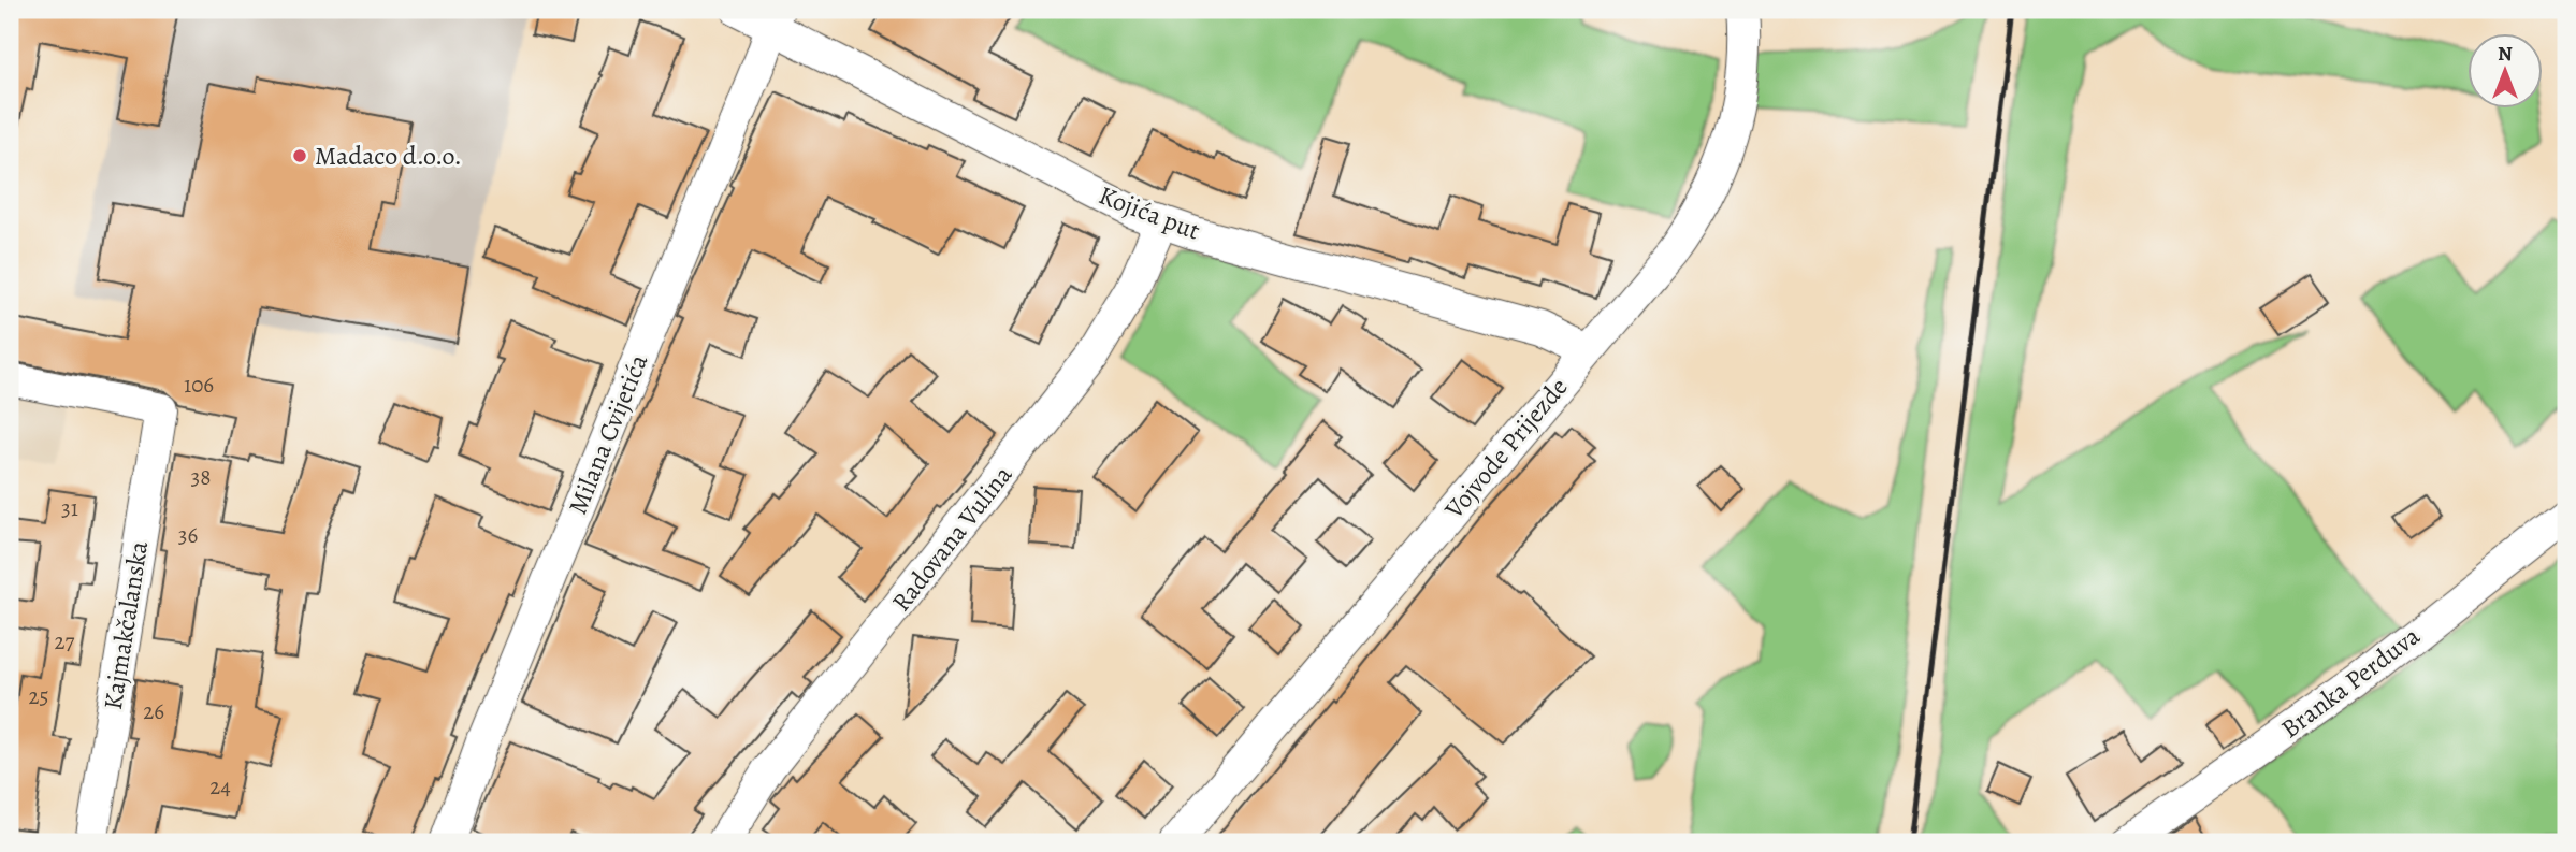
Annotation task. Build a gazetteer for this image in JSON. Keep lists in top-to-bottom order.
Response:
{
  "streets": {
    "street": [
      "Kojića put",
      "Milana Cvijetića",
      "Vojvode Prijezde",
      "Radovana Vulina",
      "Kajmakčalanska",
      "Branka Perduva"
    ]
  },
  "crossings": [
    ["Kojića put", "Milana Cvijetića"],
    ["Kojića put", "Vojvode Prijezde"],
    ["Kojića put", "Radovana Vulina"]
  ],
  "places": ["Madaco d.o.o."],
  "house_numbers": [
    "106",
    "38",
    "31",
    "36",
    "27",
    "25",
    "26",
    "24"
  ],
  "north": "top"
}
